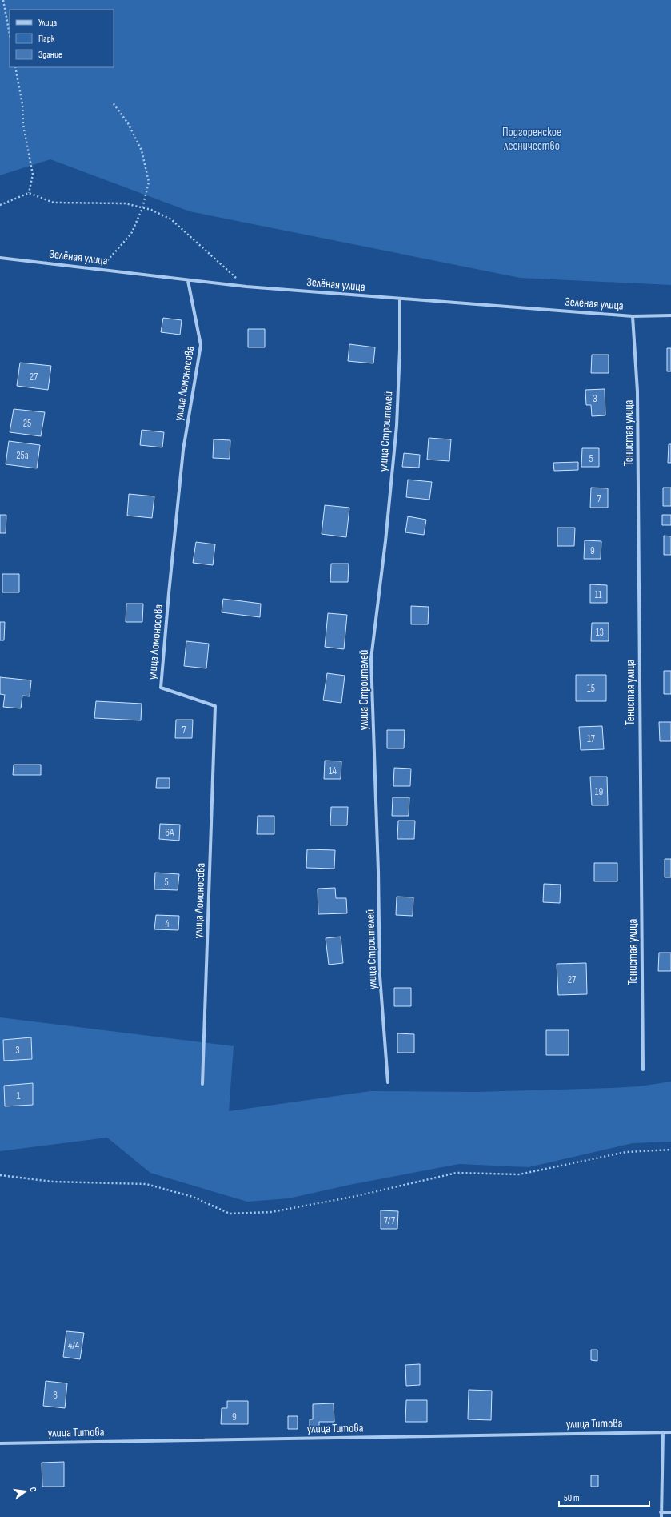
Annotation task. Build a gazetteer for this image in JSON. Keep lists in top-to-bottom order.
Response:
{
  "streets": {
    "street": [
      "Зелёная улица",
      "улица Ломоносова",
      "улица Строителей",
      "Тенистая улица",
      "улица Титова"
    ]
  },
  "crossings": [
    ["Зелёная улица", "улица Ломоносова"],
    ["Зелёная улица", "улица Строителей"],
    ["Зелёная улица", "Тенистая улица"]
  ],
  "parks": ["Подгоренское лесничество"],
  "house_numbers": [
    "27",
    "3",
    "25",
    "25а",
    "5",
    "7",
    "9",
    "11",
    "13",
    "15",
    "7",
    "17",
    "14",
    "19",
    "6А",
    "5",
    "4",
    "27",
    "3",
    "1",
    "7/7",
    "4/4",
    "8",
    "9"
  ],
  "legend": ["Улица", "Парк", "Здание"],
  "scale_bar": "50 m",
  "north": "right"
}
